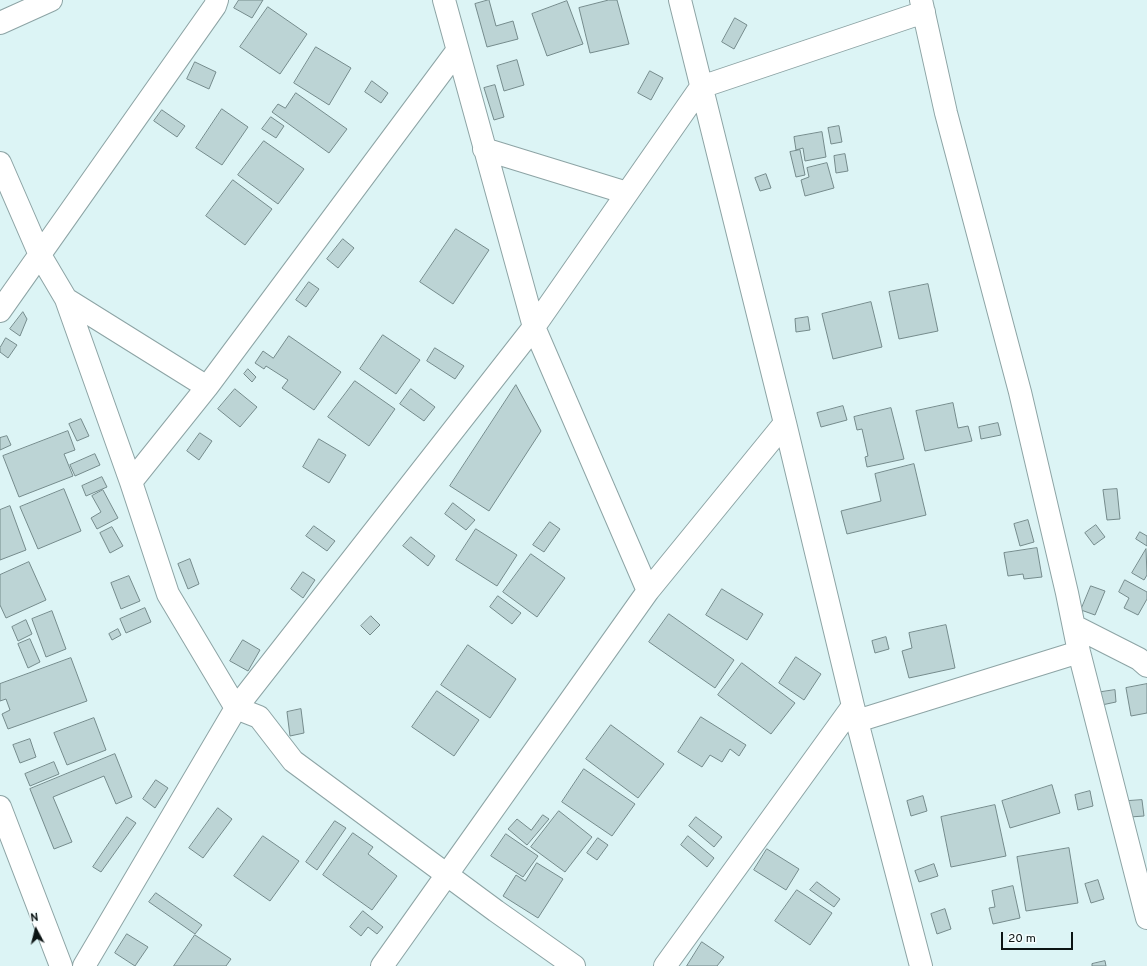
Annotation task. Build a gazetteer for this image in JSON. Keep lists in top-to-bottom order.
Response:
{
  "scale_bar": "20 m",
  "north": "top"
}
